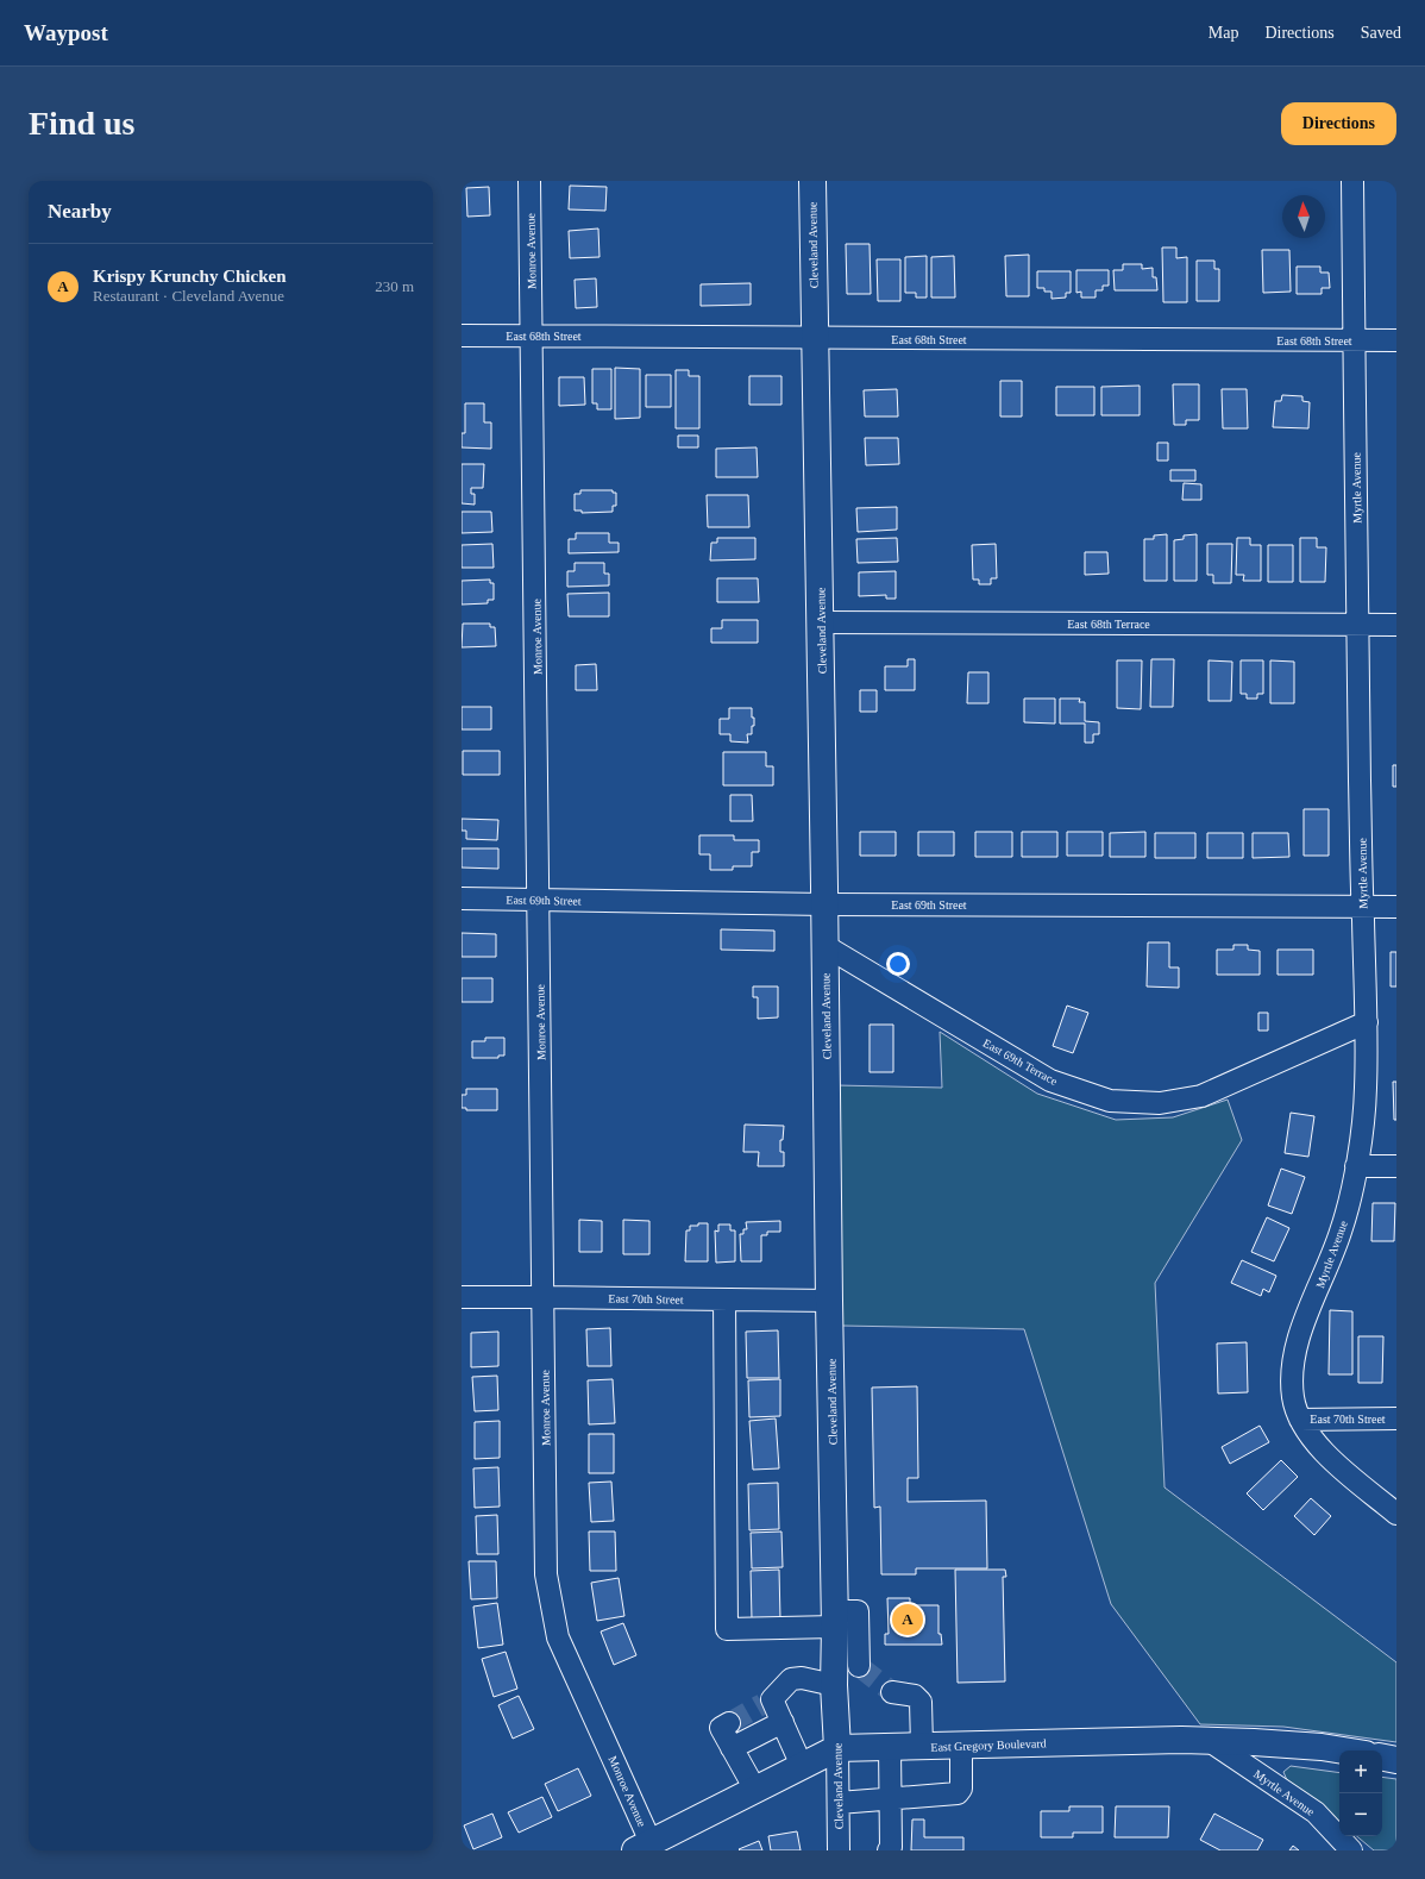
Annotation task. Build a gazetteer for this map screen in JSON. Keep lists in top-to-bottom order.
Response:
{
  "streets": {
    "main road": ["Cleveland Avenue", "East Gregory Boulevard"],
    "street": [
      "Monroe Avenue",
      "East 68th Street",
      "Myrtle Avenue",
      "East 68th Terrace",
      "East 69th Street",
      "East 69th Terrace",
      "East 70th Street"
    ]
  },
  "crossings": [
    ["Cleveland Avenue", "East 68th Street"],
    ["Cleveland Avenue", "East 68th Terrace"],
    ["Cleveland Avenue", "East 69th Street"],
    ["Cleveland Avenue", "East 69th Terrace"],
    ["Cleveland Avenue", "East 70th Street"],
    ["Cleveland Avenue", "East Gregory Boulevard"],
    ["Monroe Avenue", "East 68th Street"],
    ["Monroe Avenue", "East 69th Street"],
    ["Monroe Avenue", "East 70th Street"],
    ["Monroe Avenue", "East Gregory Boulevard"],
    ["East 68th Street", "Myrtle Avenue"],
    ["Myrtle Avenue", "East 68th Terrace"],
    ["Myrtle Avenue", "East 69th Street"],
    ["Myrtle Avenue", "East 69th Terrace"],
    ["Myrtle Avenue", "East 70th Street"],
    ["Myrtle Avenue", "East Gregory Boulevard"]
  ],
  "north": "top",
  "page": {
    "header": "Waypost",
    "nav": ["Map", "Directions", "Saved"],
    "buttons": "Directions",
    "title": "Find us",
    "heading": "Nearby",
    "list": [
      {
        "mark": "A",
        "name": "Krispy Krunchy Chicken",
        "note": "Restaurant · Cleveland Avenue",
        "value": "230 m"
      }
    ],
    "pins": "A",
    "map_buttons": ["+", "−"]
  }
}
